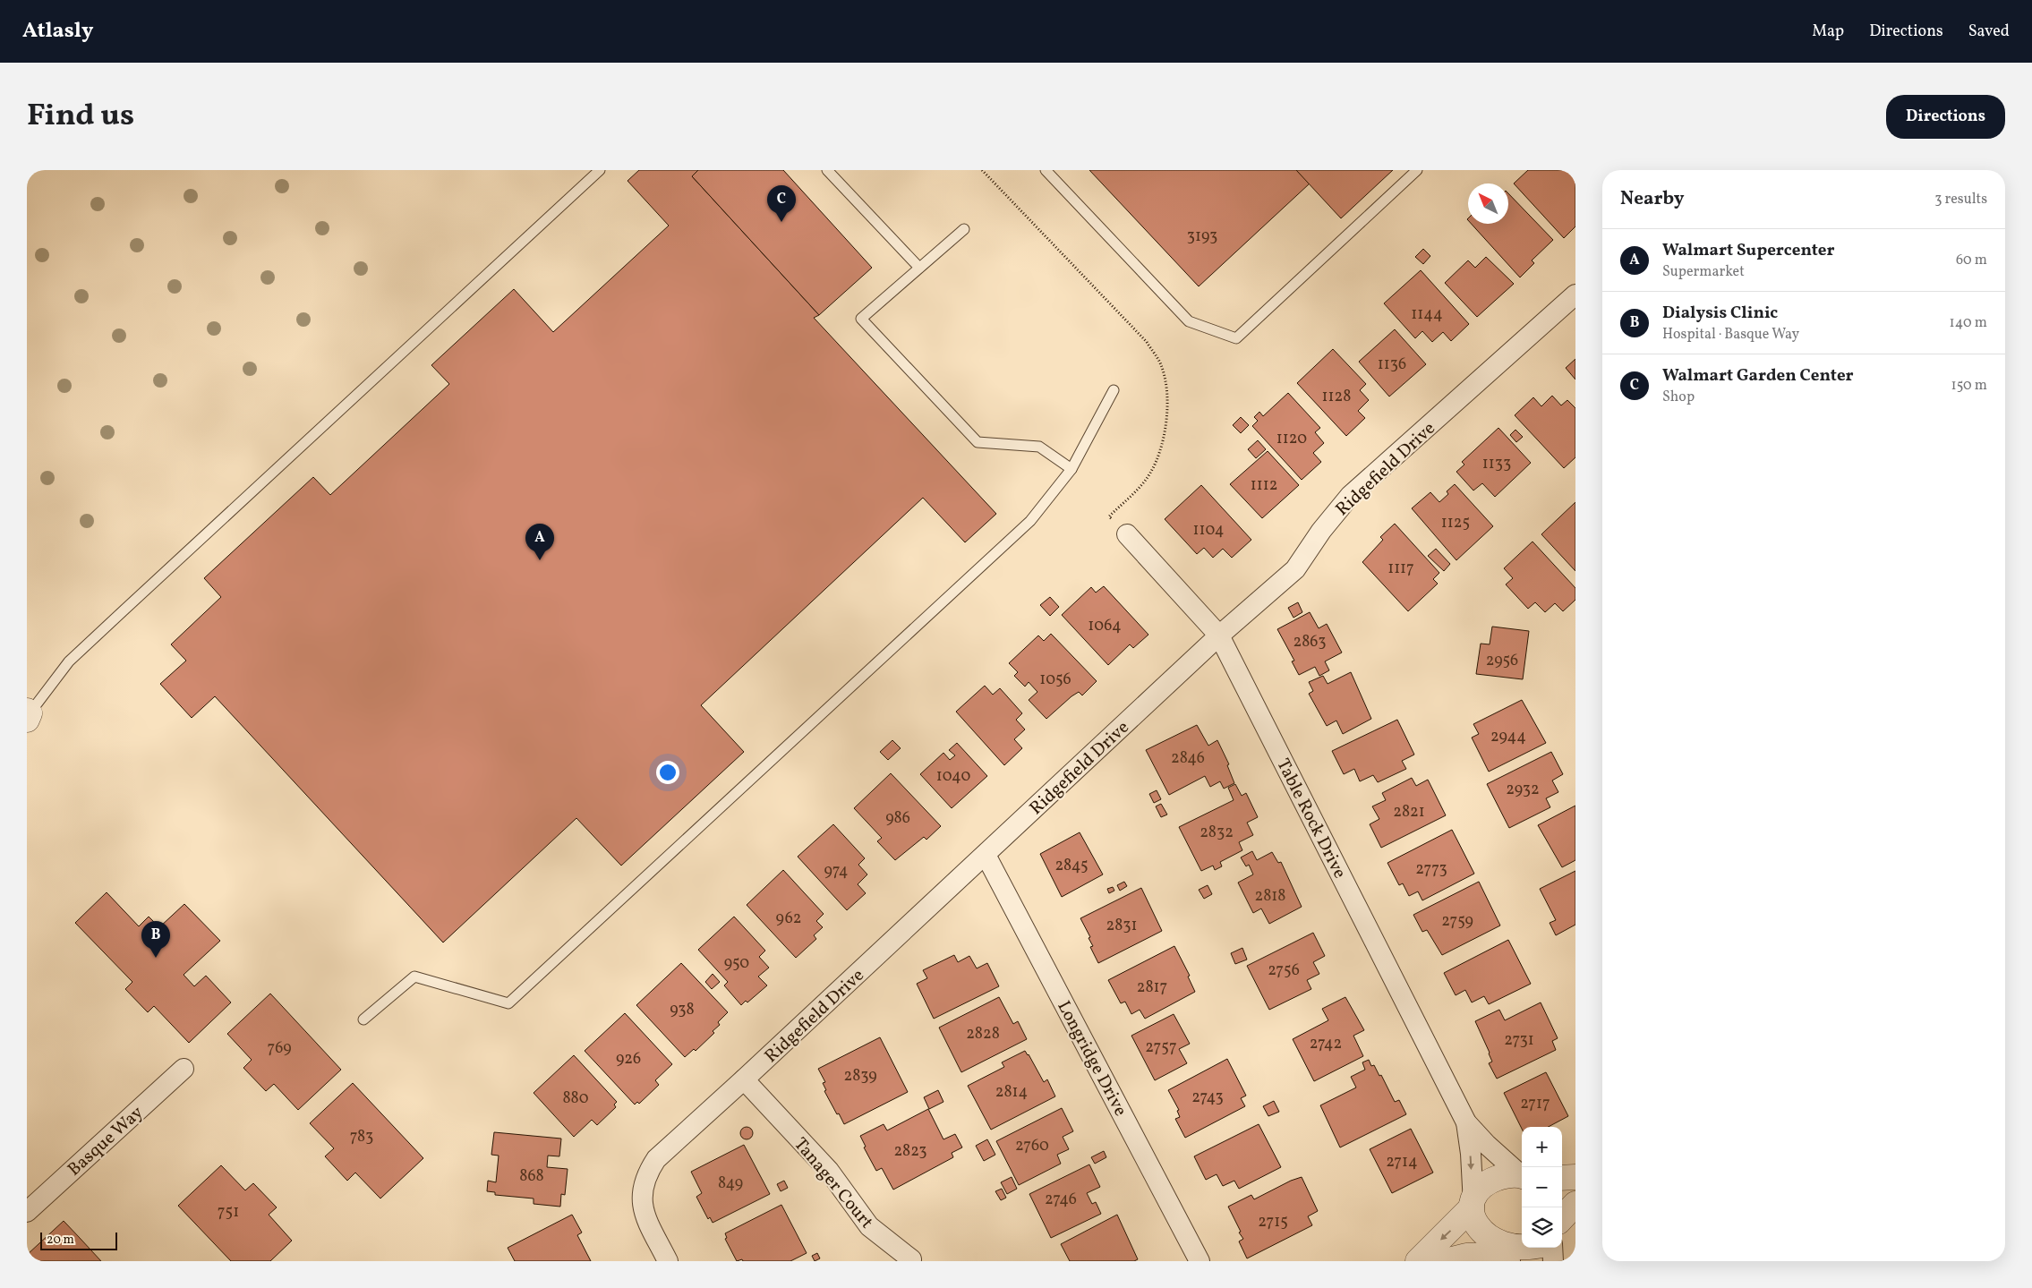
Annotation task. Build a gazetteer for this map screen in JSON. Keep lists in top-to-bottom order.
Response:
{
  "streets": {
    "street": [
      "Ridgefield Drive",
      "Table Rock Drive",
      "Longridge Drive",
      "Basque Way",
      "Tanager Court"
    ]
  },
  "crossings": [
    ["Ridgefield Drive", "Table Rock Drive"],
    ["Ridgefield Drive", "Longridge Drive"],
    ["Ridgefield Drive", "Tanager Court"]
  ],
  "house_numbers": [
    "3193",
    "1144",
    "1136",
    "1128",
    "1120",
    "1133",
    "1112",
    "1125",
    "1104",
    "1117",
    "1064",
    "2863",
    "2956",
    "1056",
    "2944",
    "2846",
    "1040",
    "2932",
    "2821",
    "986",
    "2832",
    "2845",
    "2773",
    "974",
    "2818",
    "962",
    "2759",
    "2831",
    "950",
    "2756",
    "2817",
    "938",
    "2828",
    "2731",
    "2742",
    "2757",
    "769",
    "926",
    "2839",
    "2814",
    "2743",
    "880",
    "2717",
    "783",
    "2760",
    "2823",
    "2714",
    "868",
    "849",
    "2746",
    "751",
    "2715"
  ],
  "scale_bar": "20 m",
  "north": "top left",
  "page": {
    "header": "Atlasly",
    "nav": ["Map", "Directions", "Saved"],
    "title": "Find us",
    "buttons": "Directions",
    "heading": ["Nearby", "3 results"],
    "pins": ["C", "A", "B"],
    "list": [
      {
        "mark": "A",
        "name": "Walmart Supercenter",
        "note": "Supermarket",
        "value": "60 m"
      },
      {
        "mark": "B",
        "name": "Dialysis Clinic",
        "note": "Hospital · Basque Way",
        "value": "140 m"
      },
      {
        "mark": "C",
        "name": "Walmart Garden Center",
        "note": "Shop",
        "value": "150 m"
      }
    ],
    "map_buttons": ["+", "−"],
    "scale": "20 m"
  }
}
